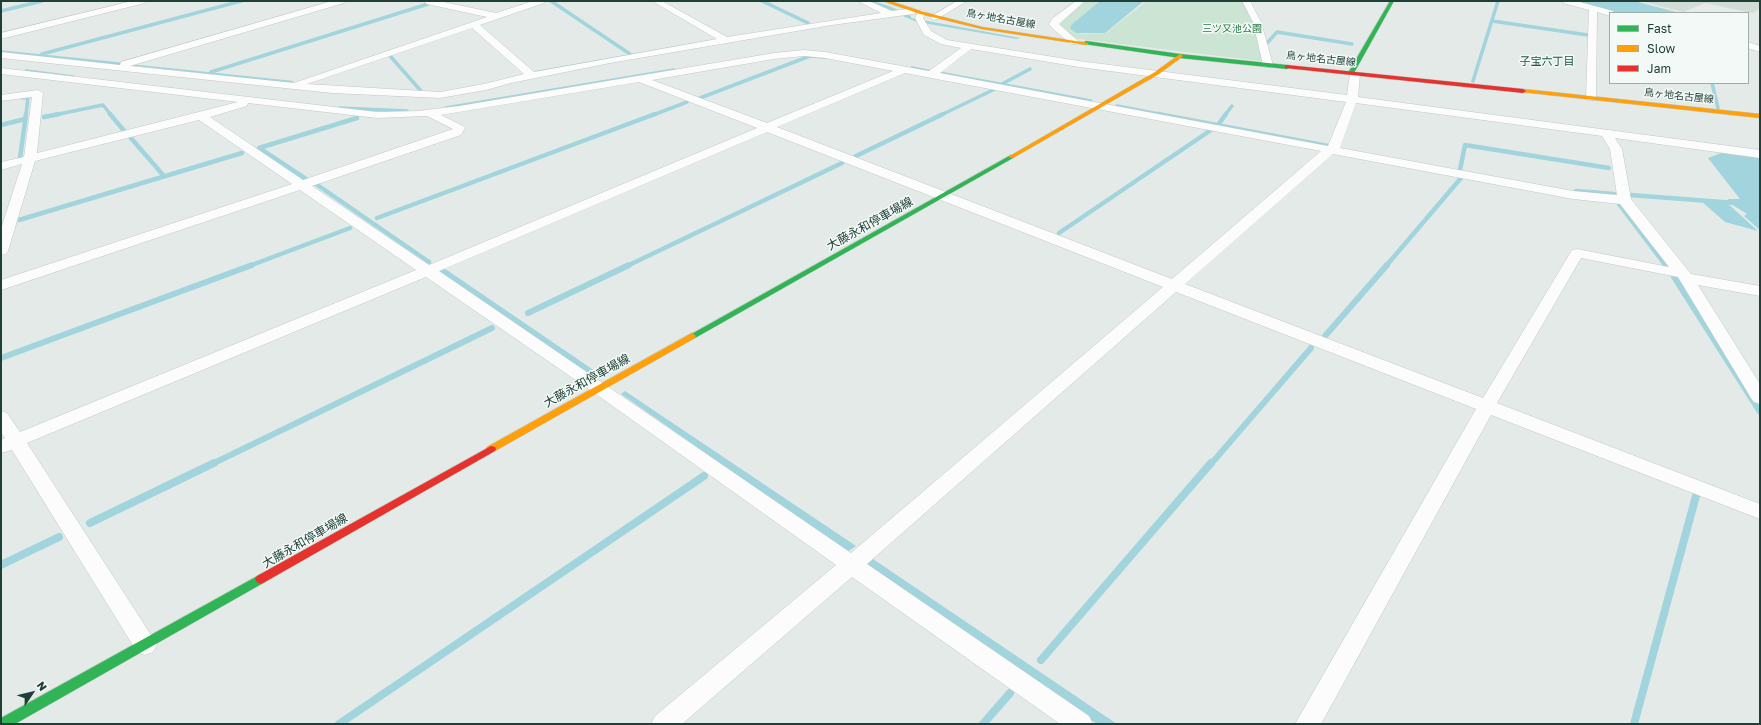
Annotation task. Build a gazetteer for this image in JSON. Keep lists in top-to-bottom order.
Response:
{
  "streets": {
    "main road": ["鳥ヶ地名古屋線", "大藤永和停車場線"]
  },
  "crossings": [
    ["鳥ヶ地名古屋線", "大藤永和停車場線"]
  ],
  "districts": ["子宝六丁目"],
  "parks": ["三ツ又池公園"],
  "legend": ["Fast", "Slow", "Jam"],
  "north": "top right"
}
